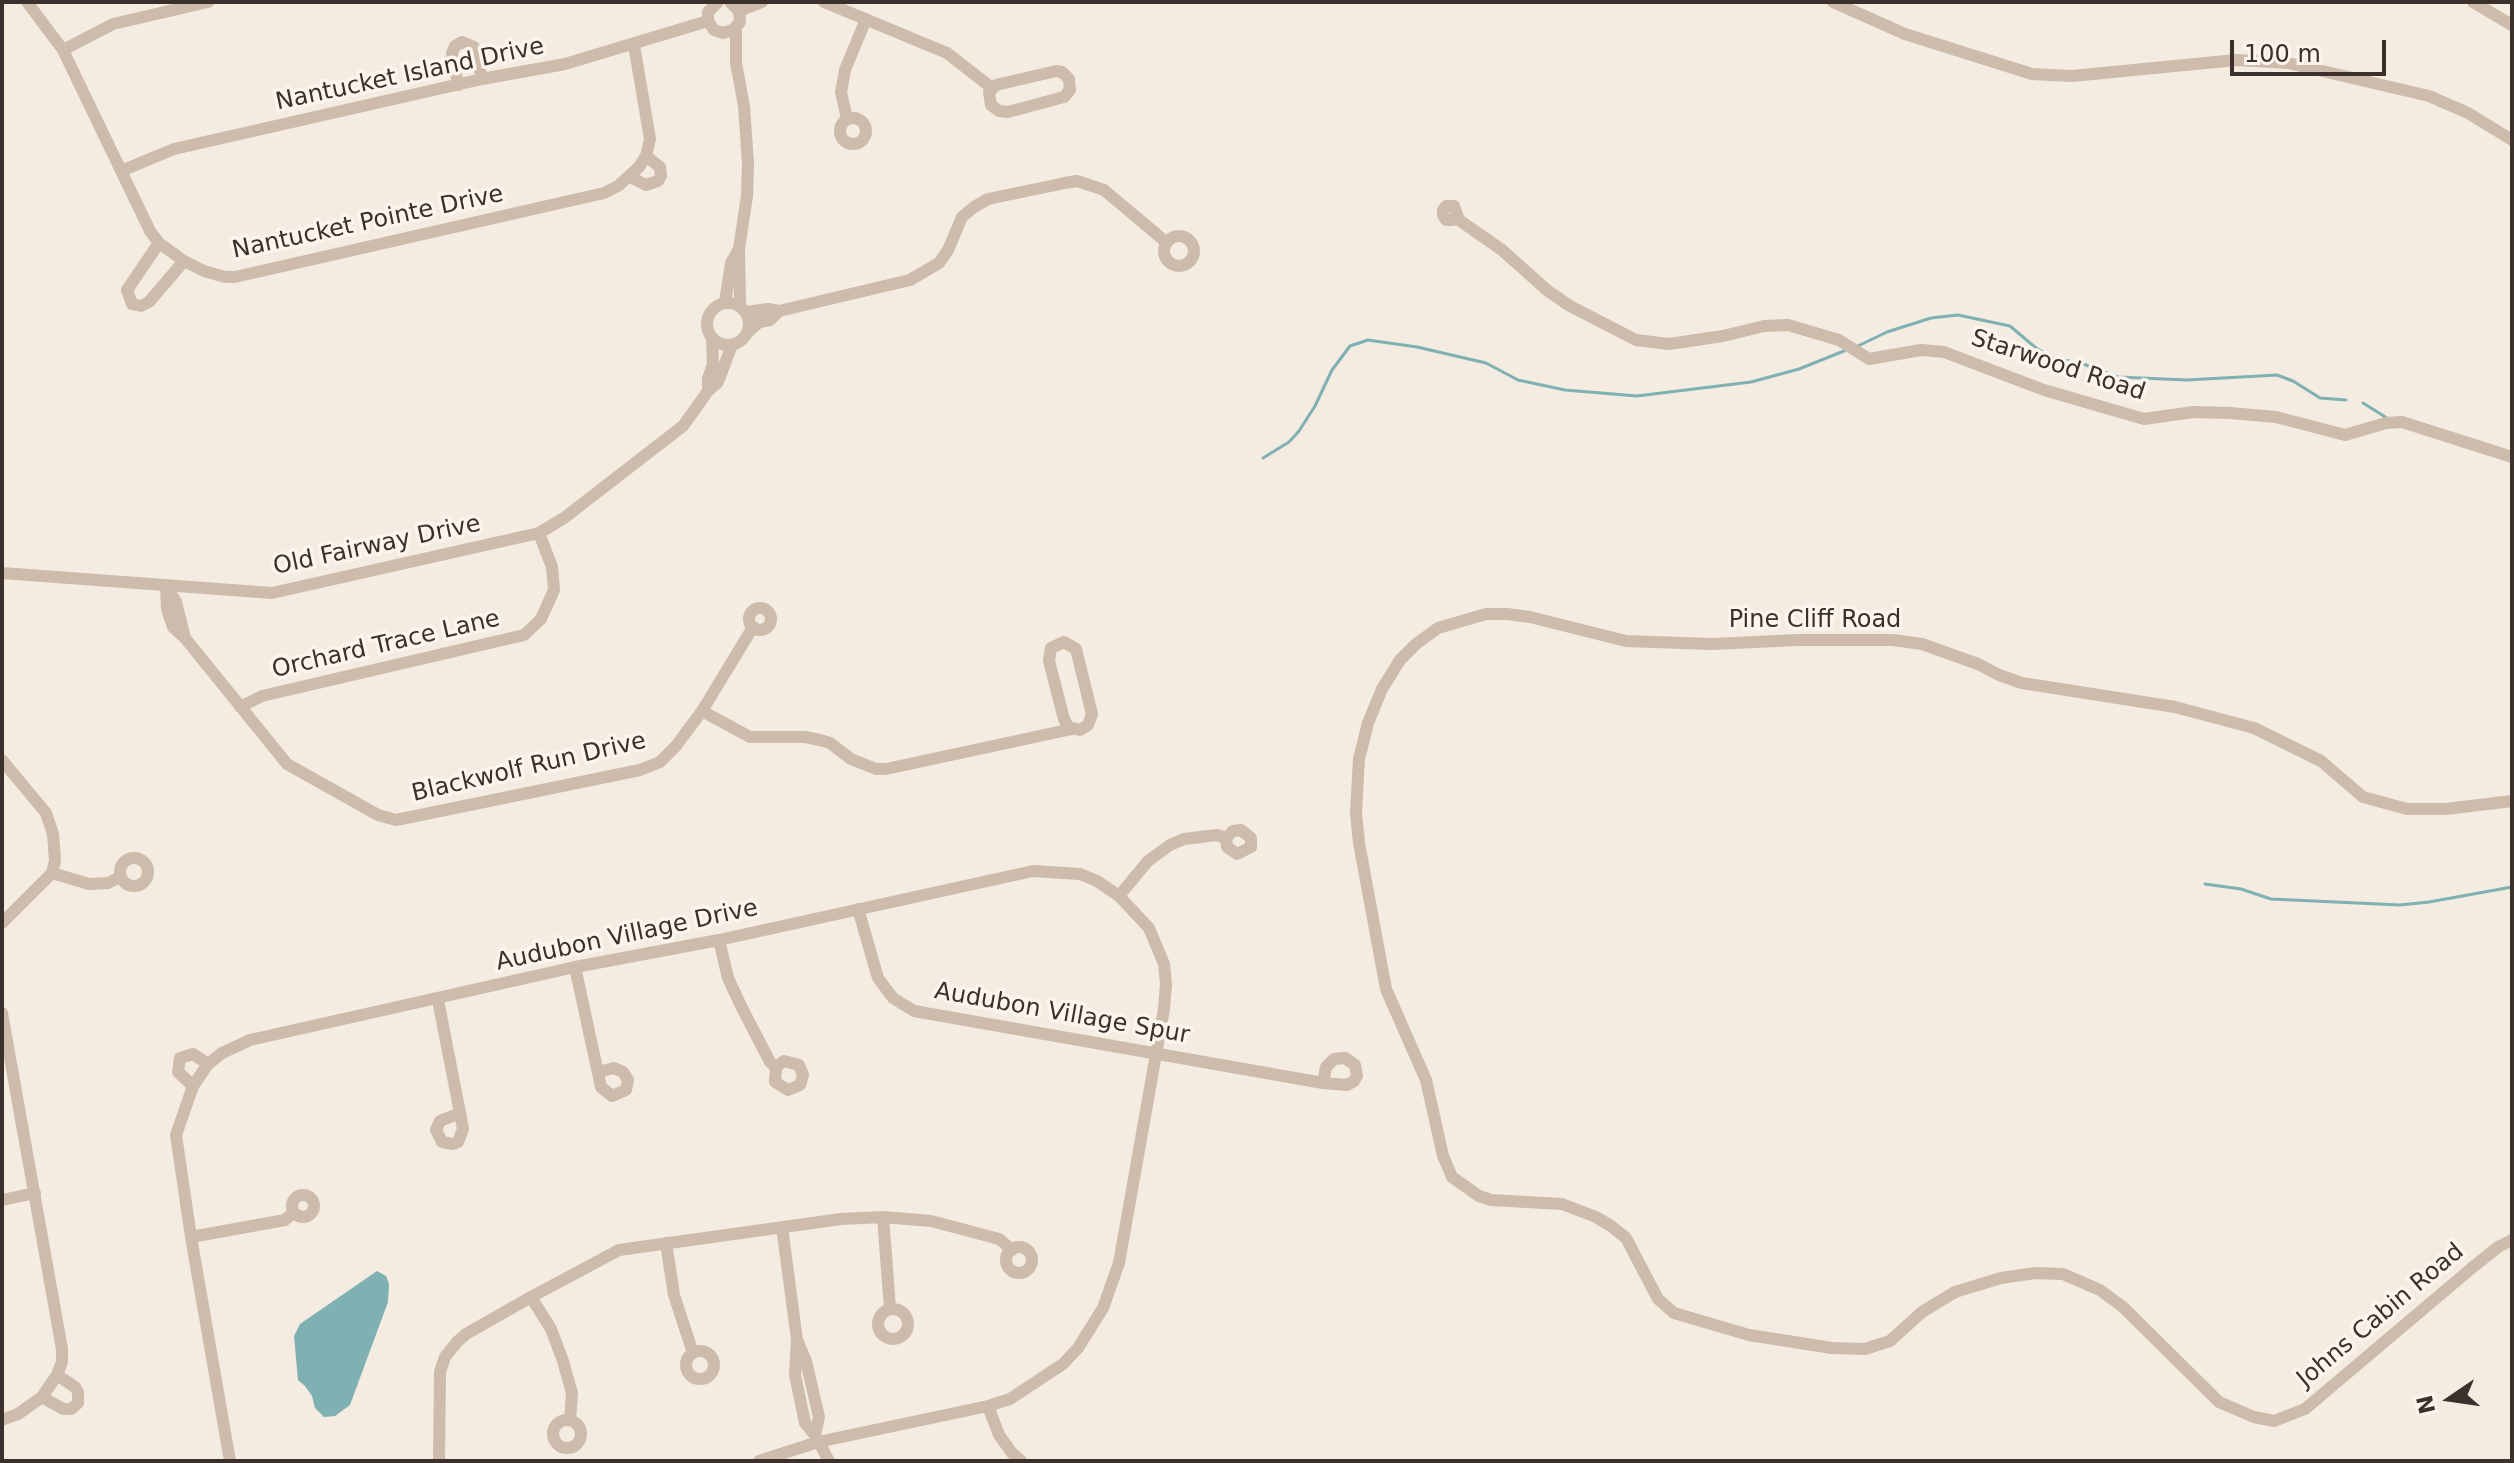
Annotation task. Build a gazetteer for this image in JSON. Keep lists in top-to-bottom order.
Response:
{
  "streets": {
    "street": [
      "Nantucket Island Drive",
      "Nantucket Pointe Drive",
      "Starwood Road",
      "Old Fairway Drive",
      "Pine Cliff Road",
      "Orchard Trace Lane",
      "Blackwolf Run Drive",
      "Audubon Village Drive",
      "Audubon Village Spur",
      "Johns Cabin Road"
    ]
  },
  "crossings": [
    ["Nantucket Island Drive", "Nantucket Pointe Drive"],
    ["Old Fairway Drive", "Orchard Trace Lane"],
    ["Old Fairway Drive", "Blackwolf Run Drive"],
    ["Pine Cliff Road", "Johns Cabin Road"],
    ["Orchard Trace Lane", "Blackwolf Run Drive"],
    ["Audubon Village Drive", "Audubon Village Spur"]
  ],
  "scale_bar": "100 m",
  "north": "left"
}
